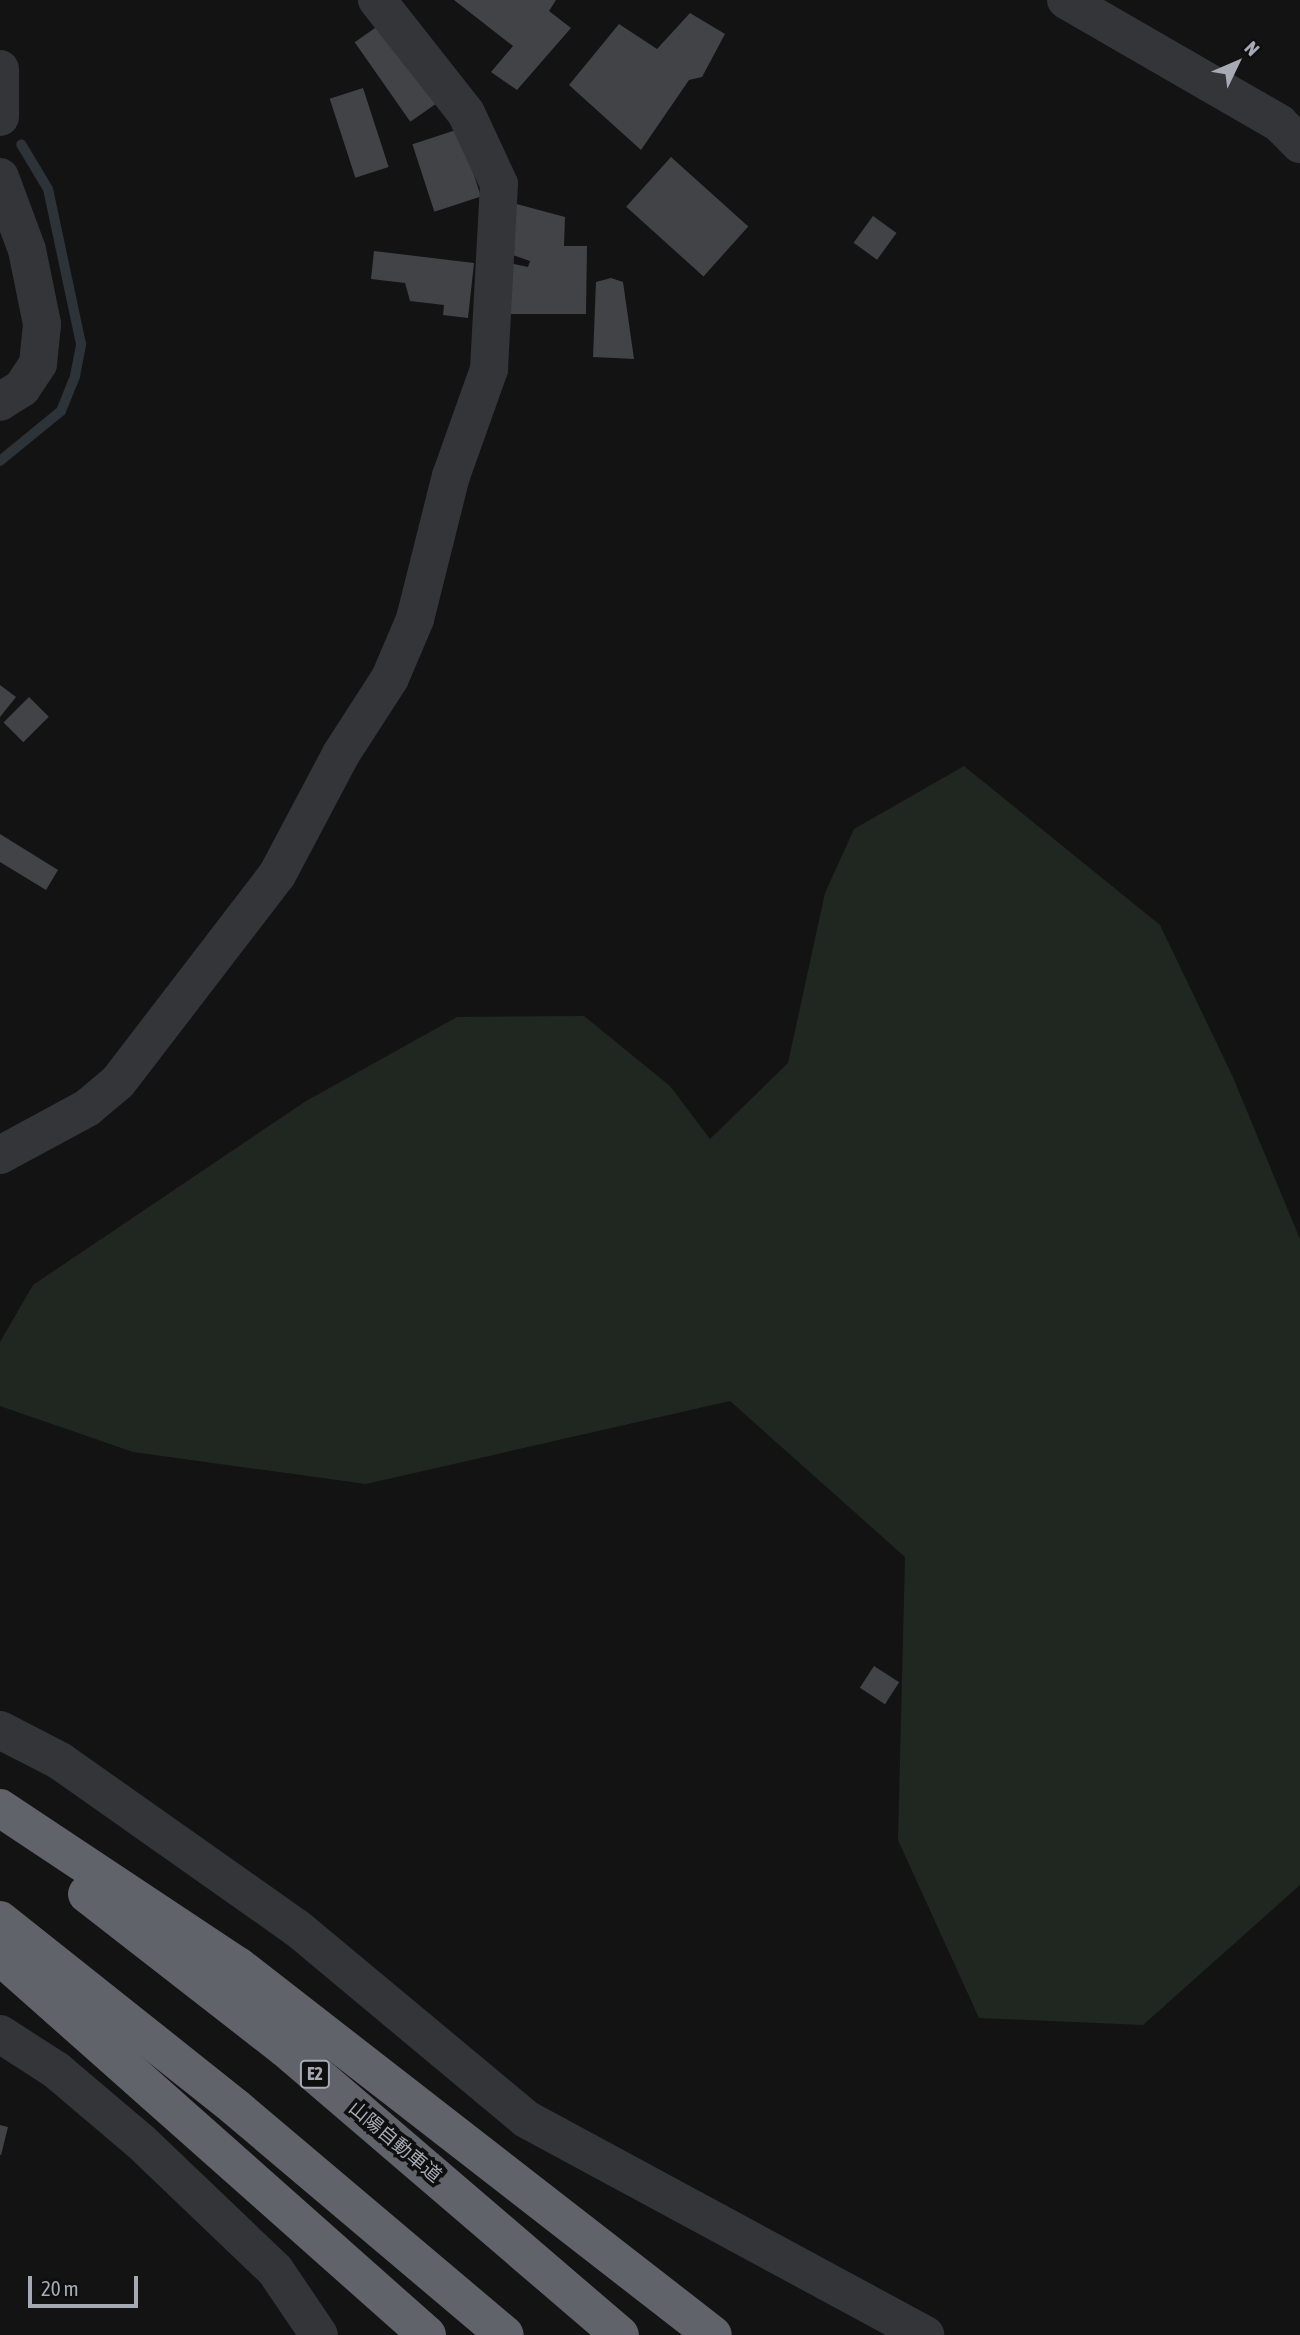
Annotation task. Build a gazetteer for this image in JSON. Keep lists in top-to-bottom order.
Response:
{
  "streets": {
    "highway": ["E2", "山陽自動車道"]
  },
  "scale_bar": "20 m",
  "north": "top right"
}
